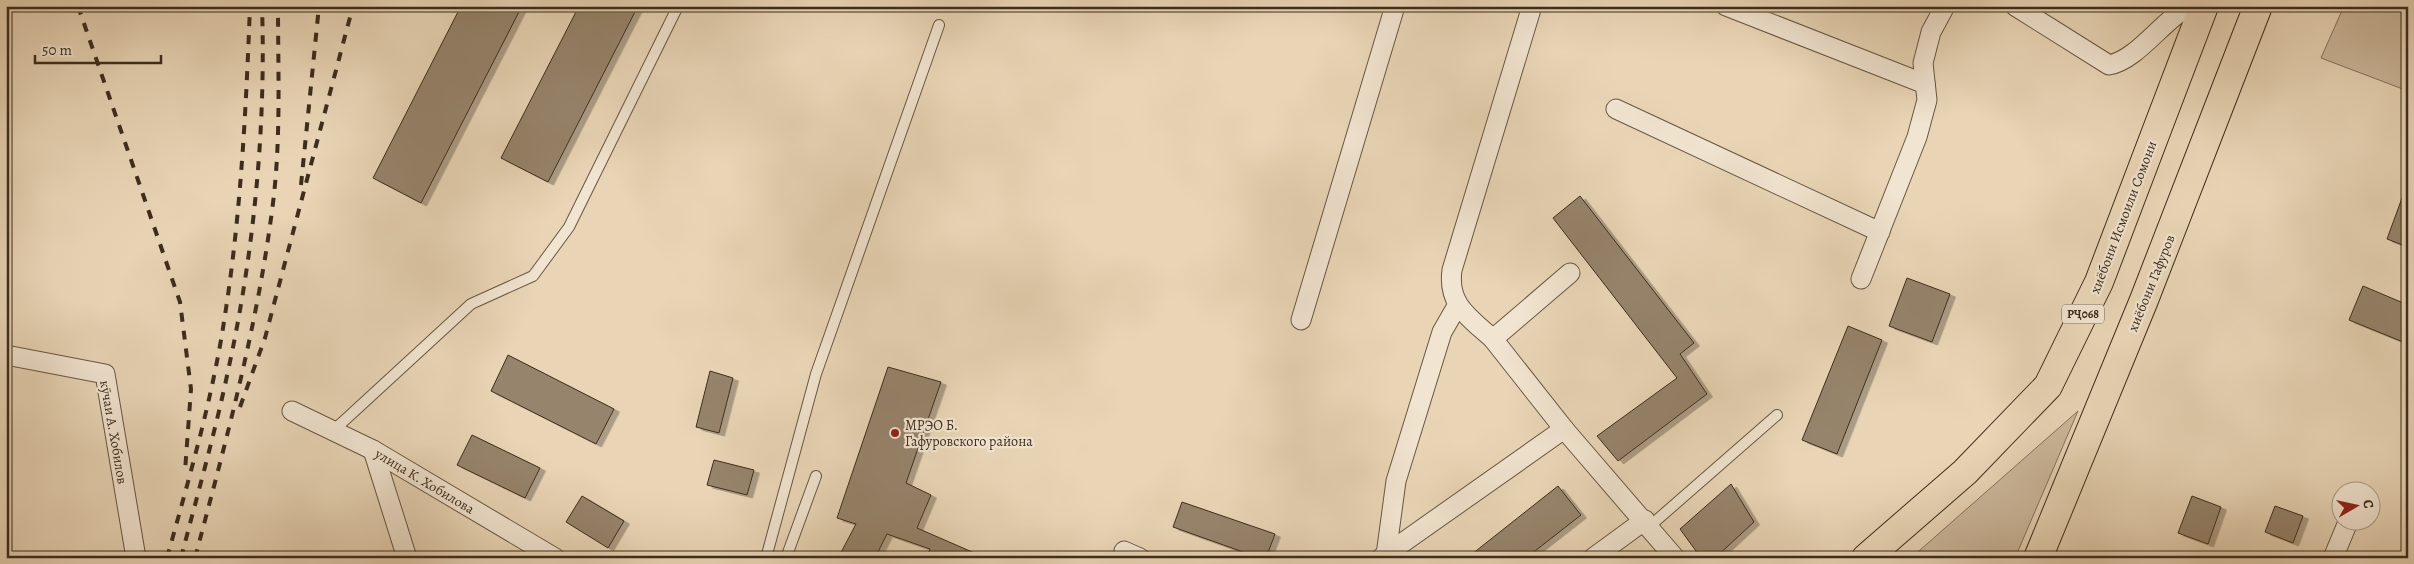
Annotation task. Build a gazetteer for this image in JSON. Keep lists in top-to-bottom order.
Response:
{
  "streets": {
    "highway": ["хиёбони Исмоили Сомони", "хиёбони Гафуров", "РҶ068"],
    "street": ["кӯчаи А. Хобилов", "улица К. Хобилова"]
  },
  "places": ["МРЭО Б. Гафуровского района"],
  "scale_bar": "50 m",
  "north": "right"
}
